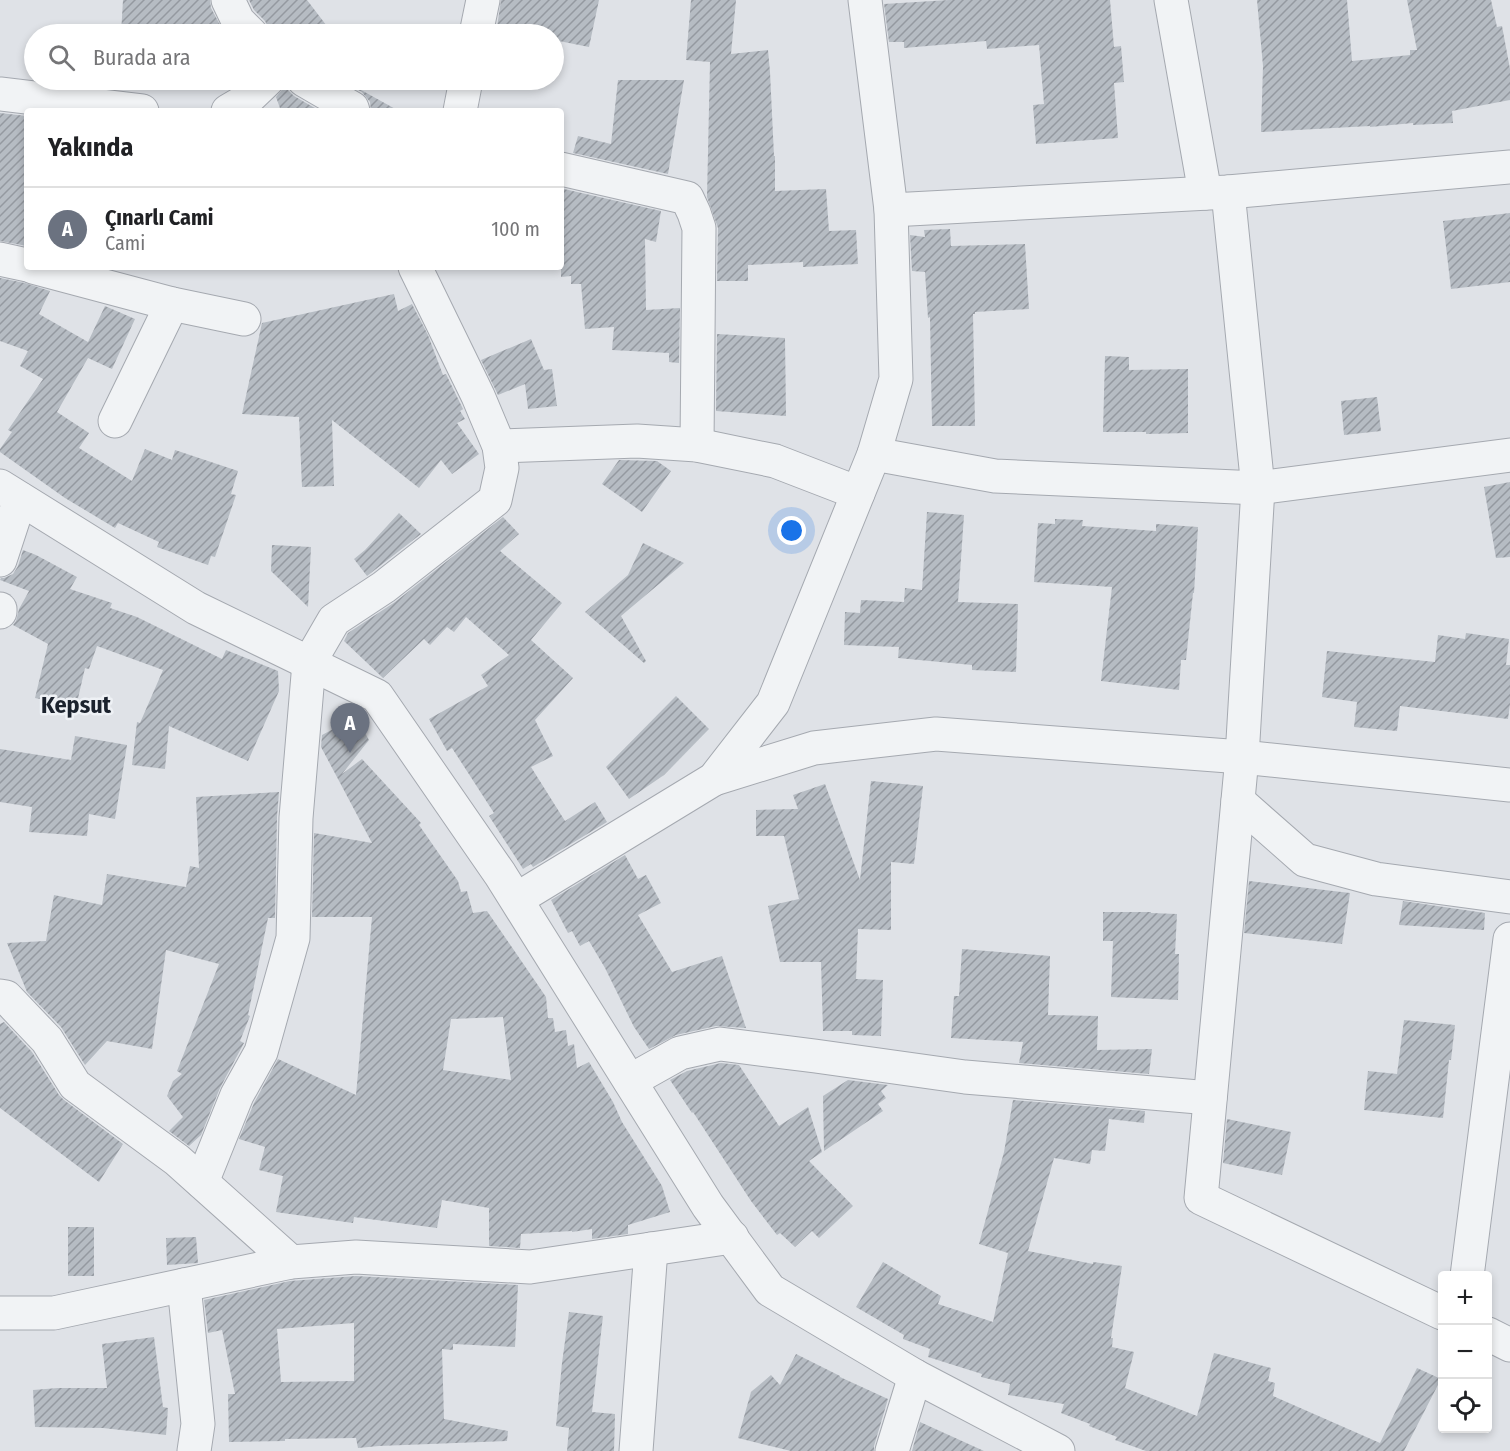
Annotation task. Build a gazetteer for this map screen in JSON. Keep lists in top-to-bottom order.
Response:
{
  "districts": ["Kepsut"],
  "page": {
    "search": "Burada ara",
    "heading": "Yakında",
    "list": [
      {
        "mark": "A",
        "name": "Çınarlı Cami",
        "note": "Cami",
        "value": "100 m"
      }
    ],
    "pins": "A",
    "map_buttons": ["+", "−"]
  }
}
